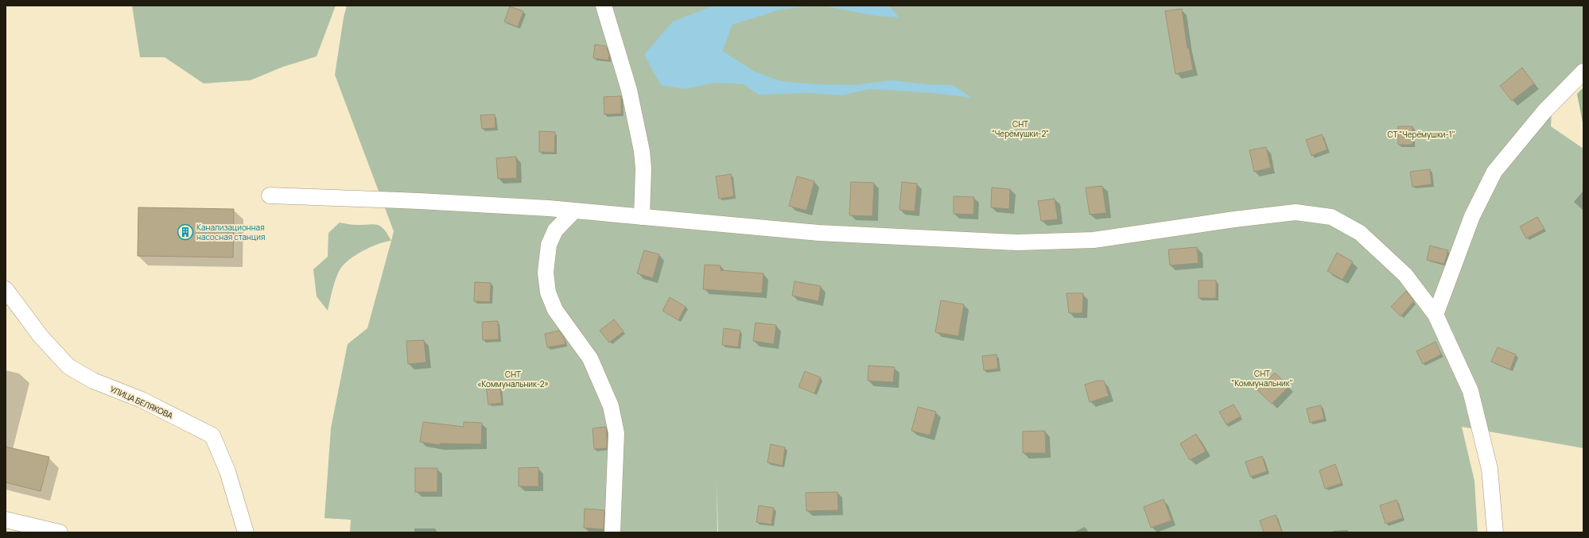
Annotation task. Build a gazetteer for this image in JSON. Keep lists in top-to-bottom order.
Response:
{
  "streets": {
    "street": ["УЛИЦА БЕЛЯКОВА"]
  },
  "parks": [
    "СНТ \"Черёмушки-2\"",
    "СТ \"Черёмушки-1\"",
    "СНТ \"Коммунальник\"",
    "СНТ «Коммунальник-2»"
  ],
  "places": {
    "building": ["Канализационная насосная станция"]
  }
}
